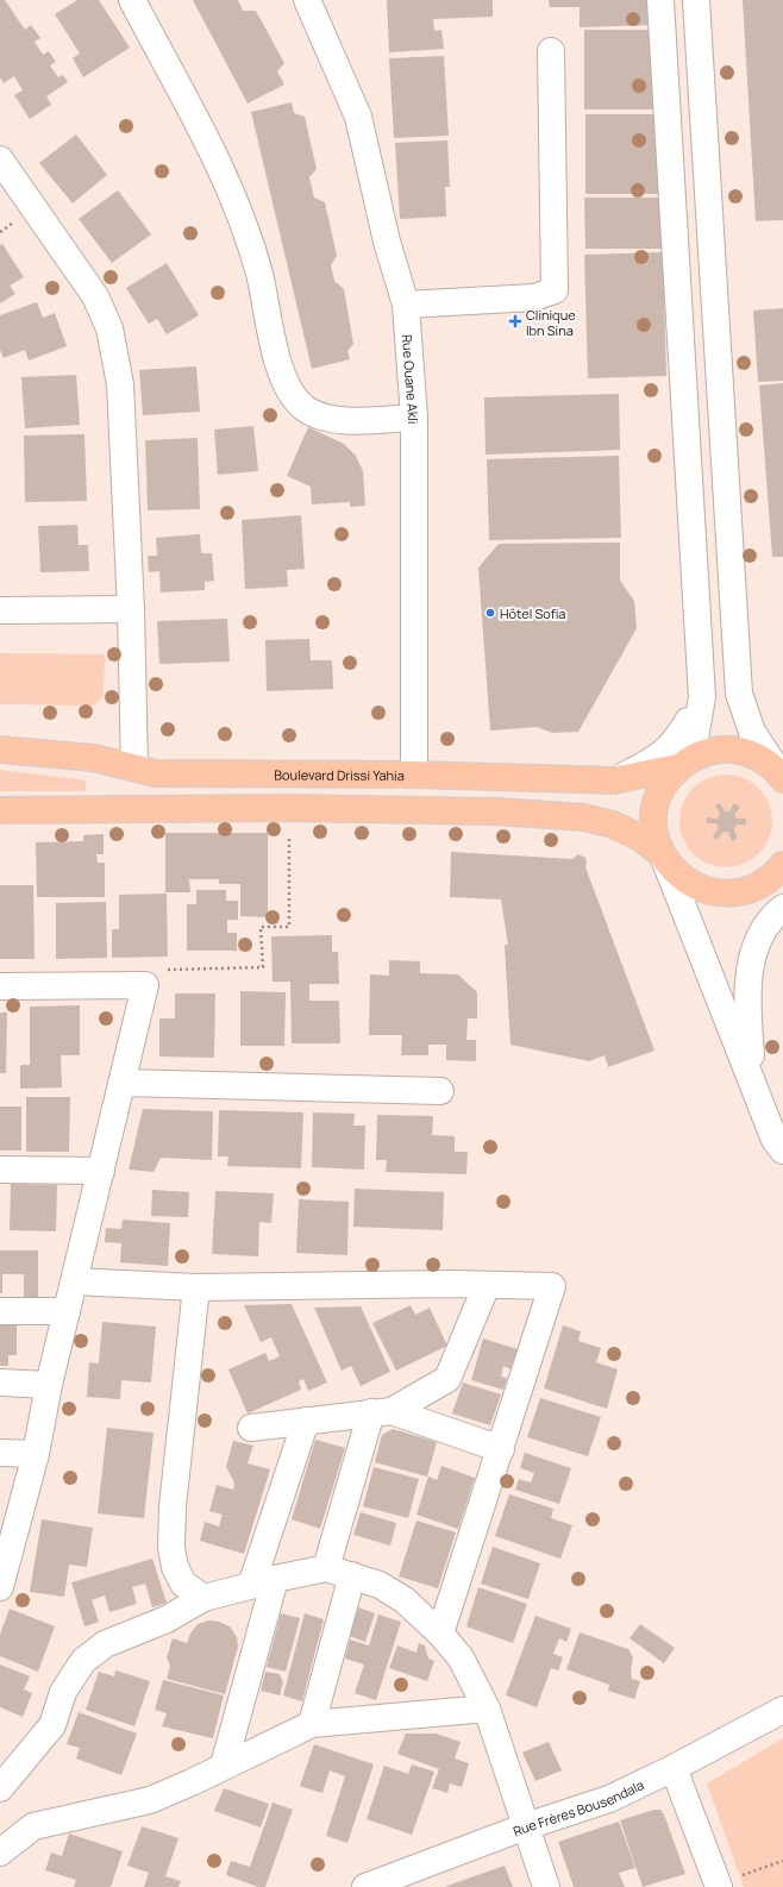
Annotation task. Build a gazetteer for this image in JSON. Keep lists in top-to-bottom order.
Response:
{
  "streets": {
    "main road": ["Boulevard Drissi Yahia"],
    "street": ["Rue Ouane Akli", "Rue Frères Bousendala"]
  },
  "crossings": [
    ["Rue Ouane Akli", "Boulevard Drissi Yahia"]
  ],
  "places": {
    "health": ["Clinique Ibn Sina"],
    "other": ["Hôtel Sofia"]
  }
}
